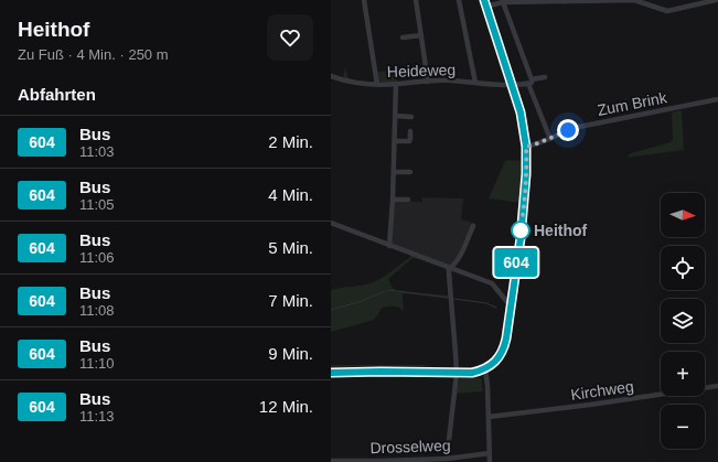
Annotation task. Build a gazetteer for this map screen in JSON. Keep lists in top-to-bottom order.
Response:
{
  "streets": {
    "street": [
      "Heideweg",
      "Zum Brink",
      "Kirchweg",
      "Drosselweg"
    ]
  },
  "places": ["Heithof"],
  "lines": ["bus line 604"],
  "north": "right",
  "page": {
    "heading": [
      ["Heithof", "Zu Fuß · 4 Min. · 250 m"],
      "Abfahrten"
    ],
    "on_map": "604",
    "list": [
      {
        "mark": "604",
        "name": "Bus",
        "note": "11:03",
        "value": "2 Min."
      },
      {
        "mark": "604",
        "name": "Bus",
        "note": "11:05",
        "value": "4 Min."
      },
      {
        "mark": "604",
        "name": "Bus",
        "note": "11:06",
        "value": "5 Min."
      },
      {
        "mark": "604",
        "name": "Bus",
        "note": "11:08",
        "value": "7 Min."
      },
      {
        "mark": "604",
        "name": "Bus",
        "note": "11:10",
        "value": "9 Min."
      },
      {
        "mark": "604",
        "name": "Bus",
        "note": "11:13",
        "value": "12 Min."
      }
    ],
    "map_buttons": ["+", "−"]
  }
}
